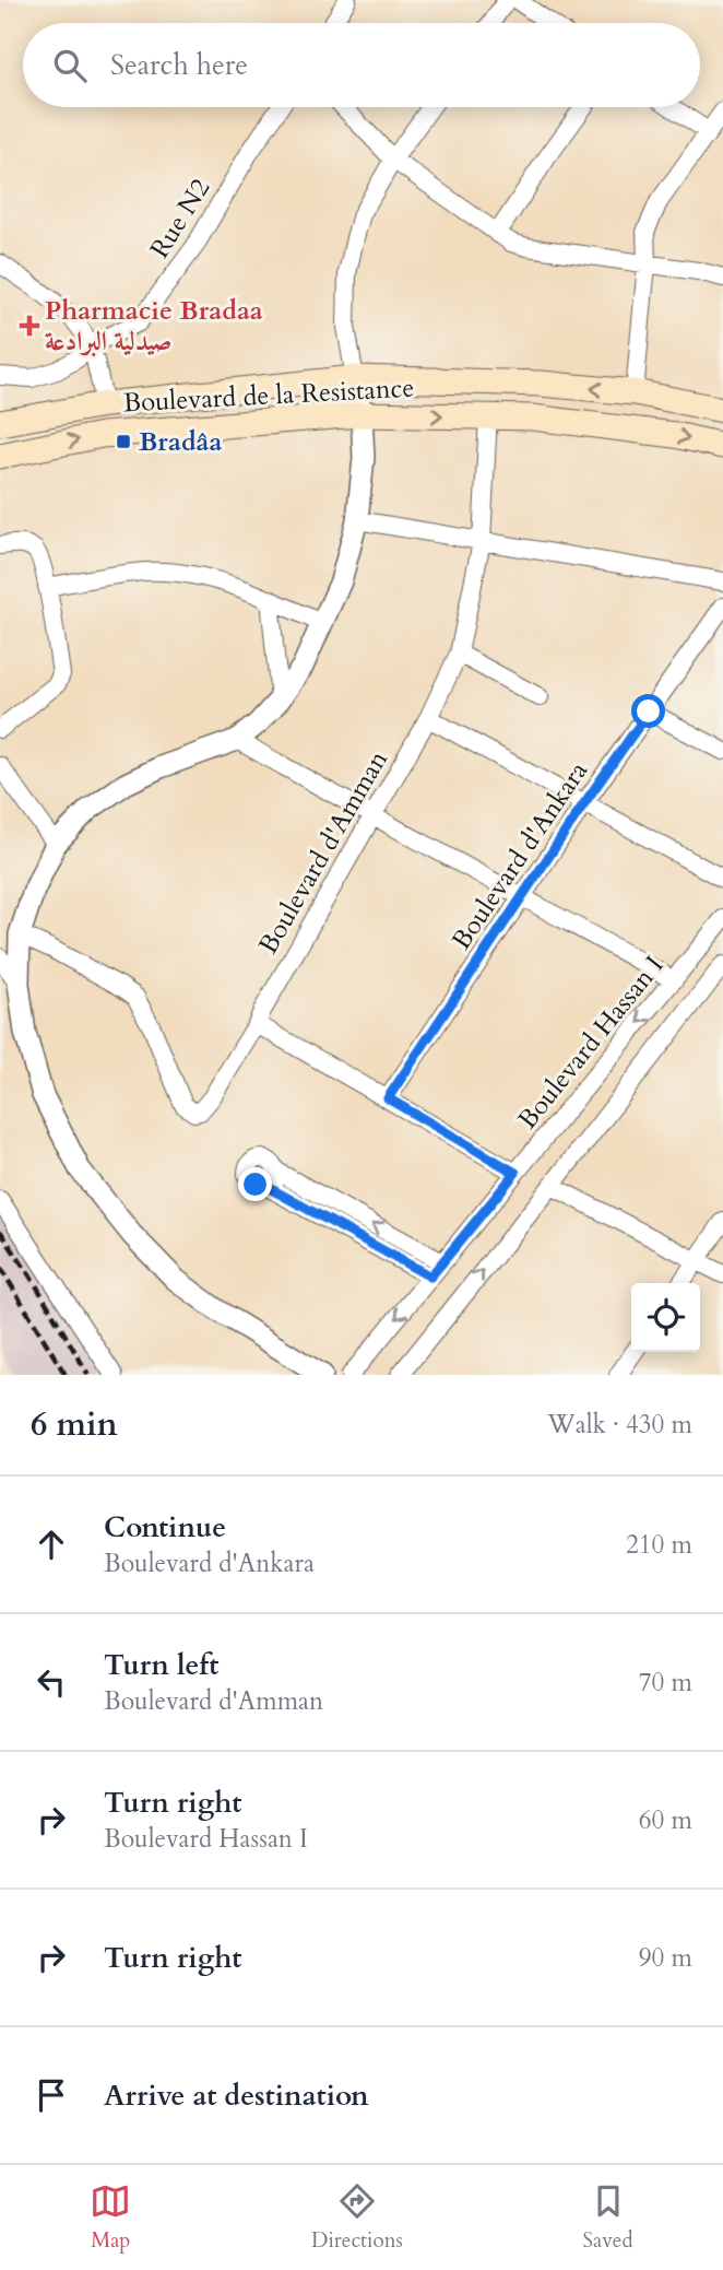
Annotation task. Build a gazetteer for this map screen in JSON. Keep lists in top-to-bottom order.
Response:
{
  "streets": {
    "main road": ["Boulevard de la Resistance"],
    "street": [
      "Rue N2",
      "Boulevard d'Amman",
      "Boulevard d'Ankara",
      "Boulevard Hassan I"
    ]
  },
  "crossings": [
    ["Boulevard de la Resistance", "Boulevard d'Amman"]
  ],
  "places": {
    "health": ["Pharmacie Bradaa صيدلية البرادعة"],
    "transit": ["Bradâa"]
  },
  "page": {
    "search": "Search here",
    "heading": ["6 min", "Walk · 430 m"],
    "list": [
      ["Continue", "Boulevard d'Ankara", "210 m"],
      ["Turn left", "Boulevard d'Amman", "70 m"],
      ["Turn right", "Boulevard Hassan I", "60 m"],
      ["Turn right", "90 m"],
      "Arrive at destination"
    ],
    "nav": ["Map", "Directions", "Saved"]
  }
}
